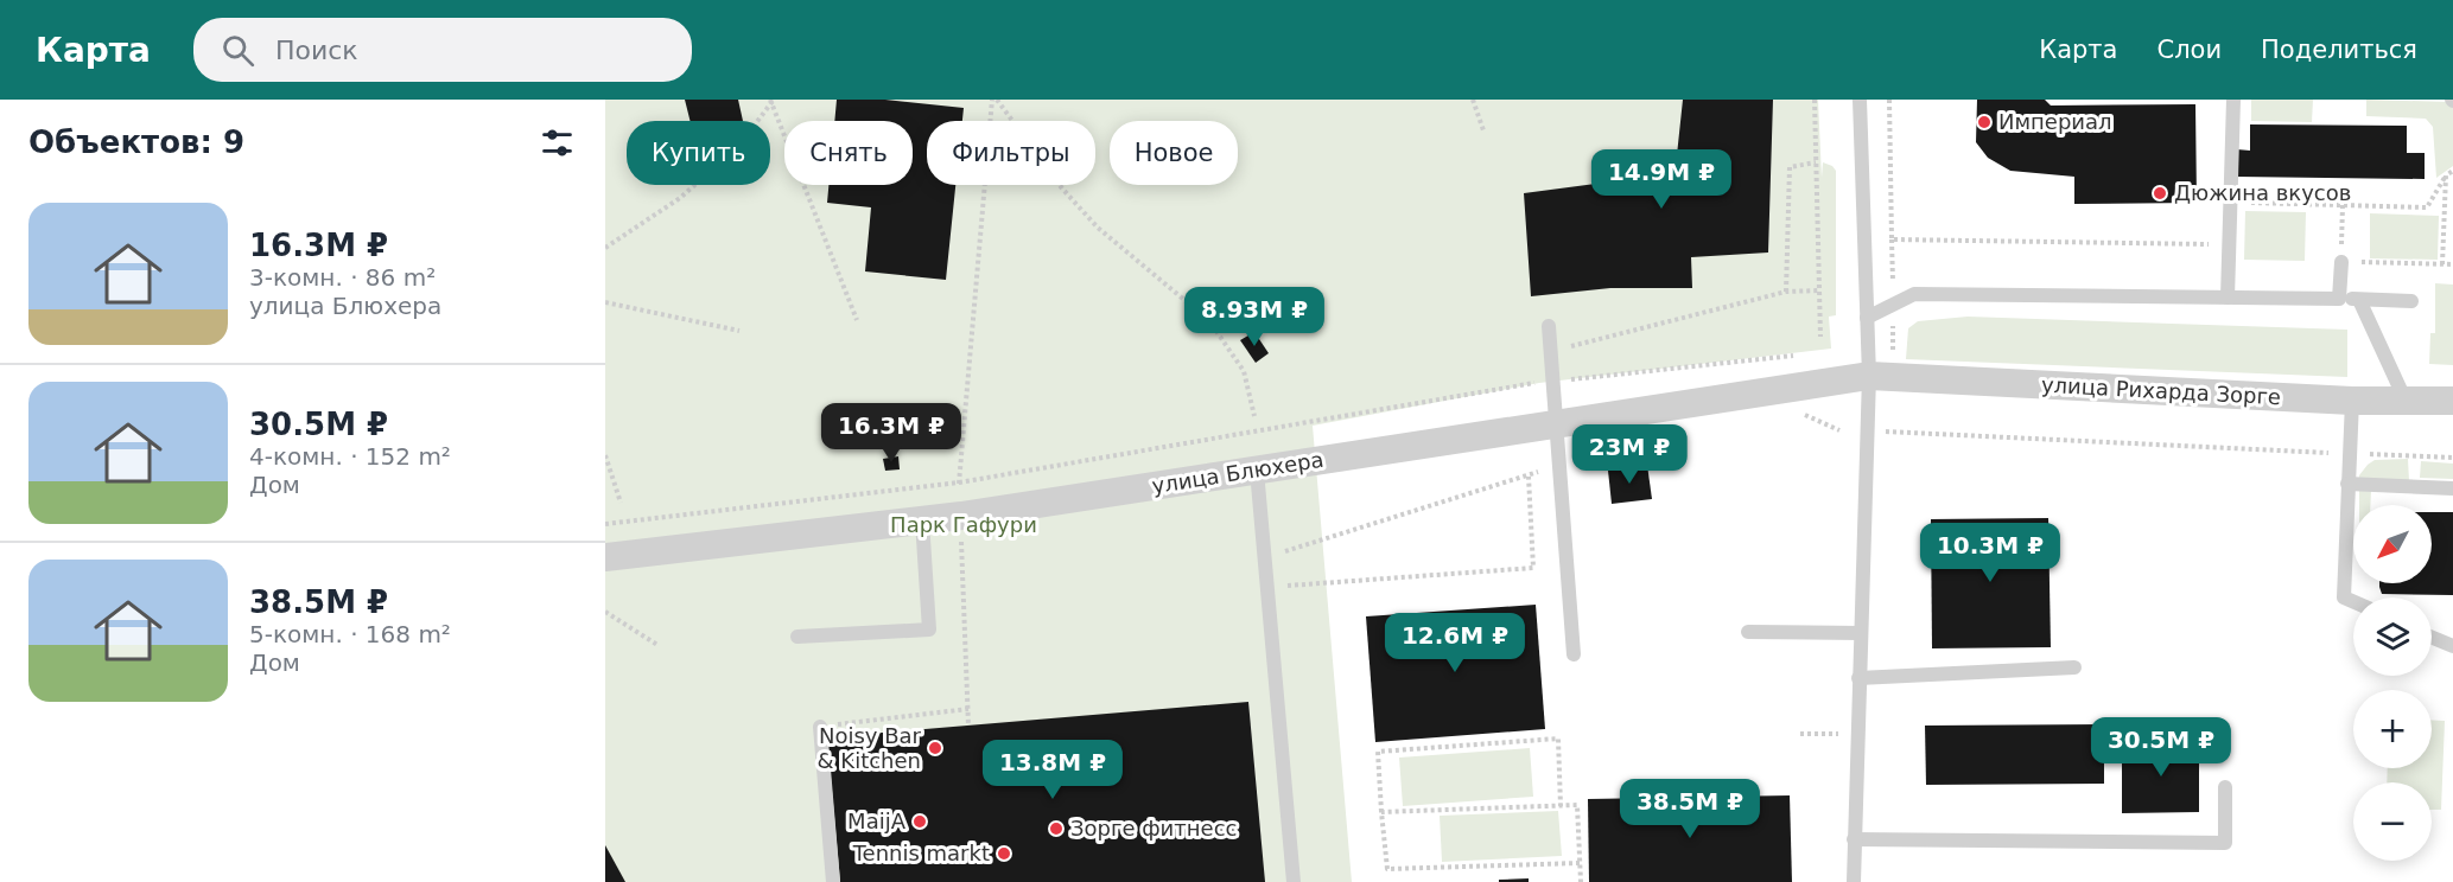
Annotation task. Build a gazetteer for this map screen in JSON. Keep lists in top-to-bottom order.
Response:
{
  "streets": {
    "street": ["улица Рихарда Зорге", "улица Блюхера"]
  },
  "crossings": [
    ["улица Рихарда Зорге", "улица Блюхера"]
  ],
  "parks": ["Парк Гафури"],
  "places": [
    "Империал",
    "Дюжина вкусов",
    "Noisy Bar & Kitchen",
    "MaijA",
    "Зорге фитнесс",
    "Tennis markt"
  ],
  "north": "bottom left",
  "page": {
    "header": "Карта",
    "search": "Поиск",
    "nav": ["Карта", "Слои", "Поделиться"],
    "heading": "Объектов: 9",
    "chip": [
      "Купить",
      "Снять",
      "Фильтры",
      "Новое"
    ],
    "price": [
      "14.9M ₽",
      "8.93M ₽",
      "16.3M ₽",
      "23M ₽",
      "10.3M ₽",
      "12.6M ₽",
      "30.5M ₽",
      "13.8M ₽",
      "38.5M ₽"
    ],
    "list": [
      {
        "name": "16.3M ₽",
        "note": "3-комн. · 86 m² · улица Блюхера"
      },
      {
        "name": "30.5M ₽",
        "note": "4-комн. · 152 m² · Дом"
      },
      {
        "name": "38.5M ₽",
        "note": "5-комн. · 168 m² · Дом"
      }
    ],
    "map_buttons": ["+", "−"]
  }
}
